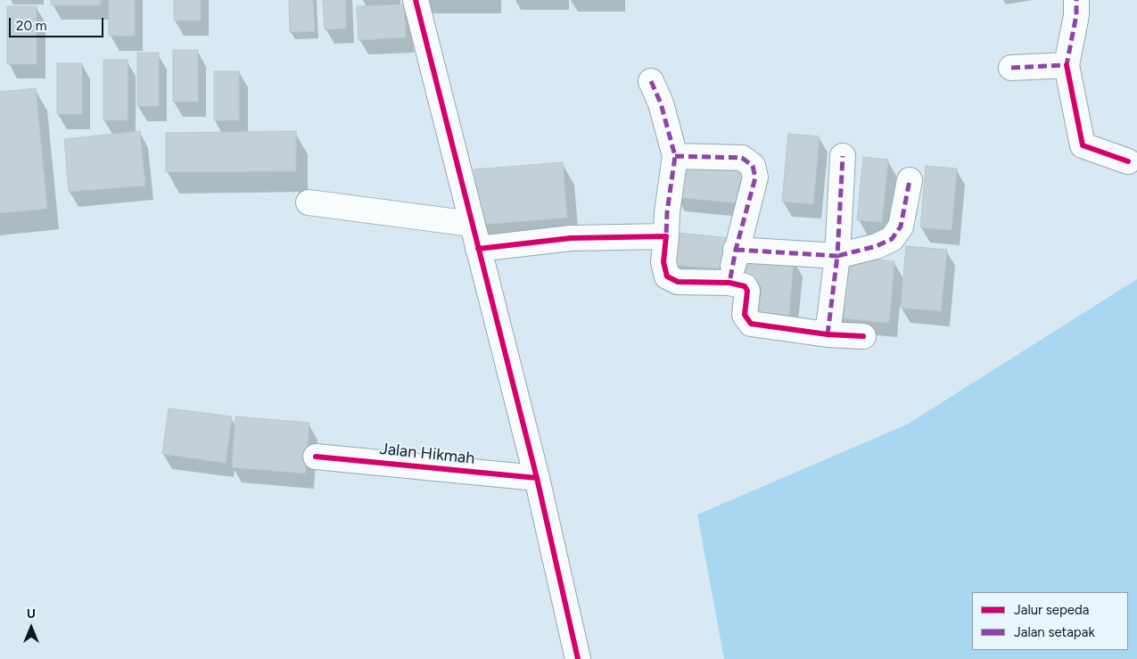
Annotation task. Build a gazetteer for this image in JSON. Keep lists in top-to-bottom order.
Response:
{
  "streets": {
    "street": ["Jalan Hikmah"]
  },
  "legend": ["Jalur sepeda", "Jalan setapak"],
  "scale_bar": "20 m",
  "north": "top"
}
